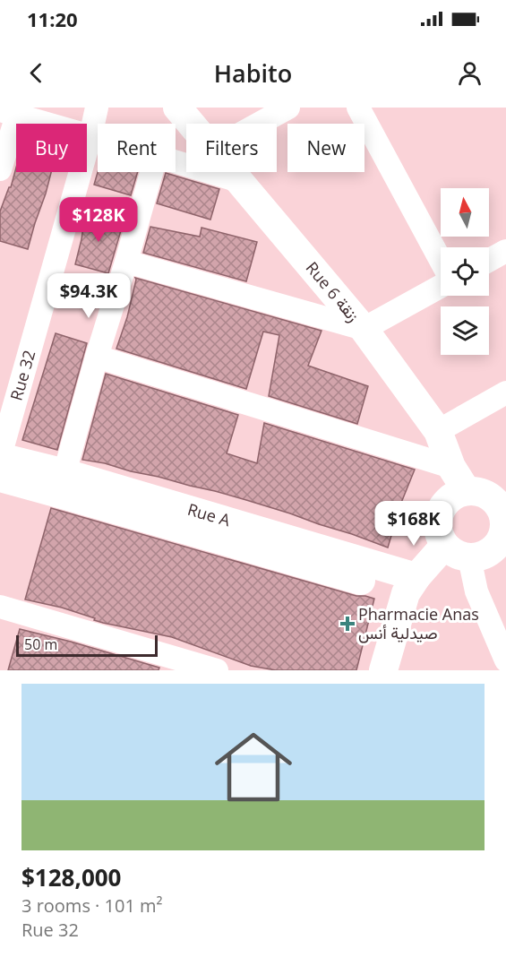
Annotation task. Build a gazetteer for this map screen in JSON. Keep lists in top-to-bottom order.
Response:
{
  "streets": {
    "street": ["Rue 6 زنقة", "Rue 32", "Rue A"]
  },
  "crossings": [
    ["Rue 32", "Rue A"]
  ],
  "places": {
    "health": ["Pharmacie Anas صيدلية أنس"]
  },
  "scale_bar": "50 m",
  "north": "top",
  "page": {
    "status": "11:20",
    "header": "Habito",
    "chip": [
      "Buy",
      "Rent",
      "Filters",
      "New"
    ],
    "price": ["$128K", "$94.3K", "$168K"],
    "scale": "50 m",
    "list": [
      {
        "name": "$128,000",
        "note": "3 rooms · 101 m² · Rue 32"
      }
    ]
  }
}
